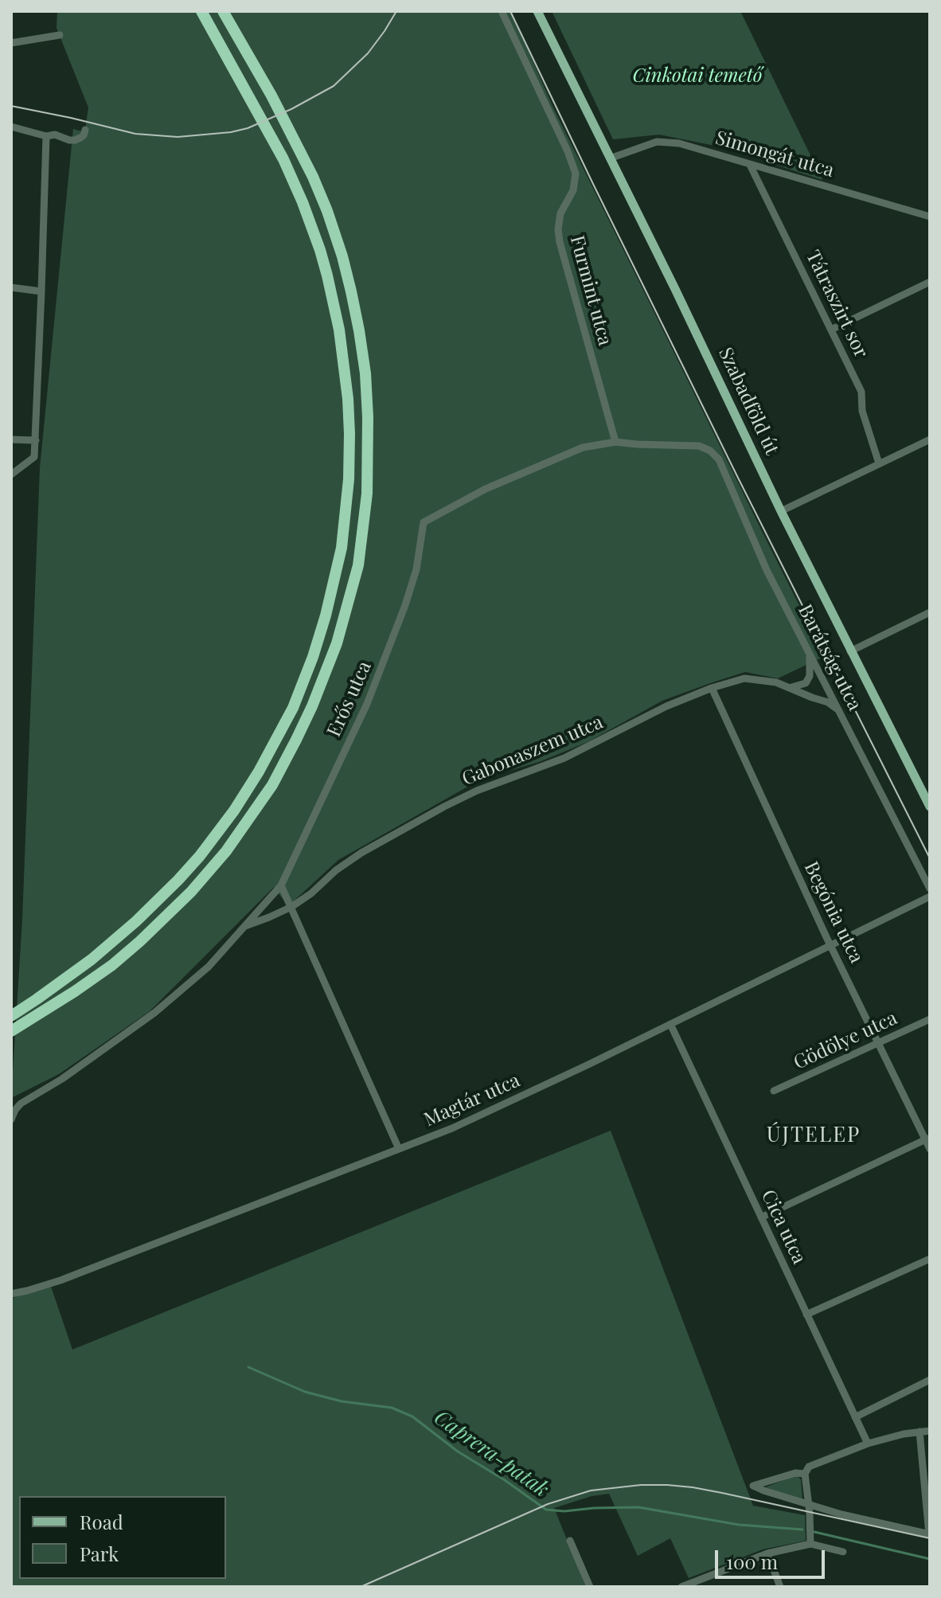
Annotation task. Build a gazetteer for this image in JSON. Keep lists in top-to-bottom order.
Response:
{
  "streets": {
    "main road": ["Szabadföld út"],
    "street": [
      "Simongát utca",
      "Furmint utca",
      "Tátraszirt sor",
      "Barátság utca",
      "Erős utca",
      "Gabonaszem utca",
      "Begónia utca",
      "Gödölye utca",
      "Magtár utca",
      "Cica utca"
    ]
  },
  "crossings": [
    ["Simongát utca", "Tátraszirt sor"],
    ["Simongát utca", "Szabadföld út"],
    ["Furmint utca", "Erős utca"],
    ["Barátság utca", "Erős utca"],
    ["Barátság utca", "Gabonaszem utca"],
    ["Gabonaszem utca", "Begónia utca"],
    ["Begónia utca", "Gödölye utca"],
    ["Begónia utca", "Magtár utca"],
    ["Magtár utca", "Cica utca"]
  ],
  "districts": ["ÚJTELEP"],
  "water": ["Caprera-patak"],
  "parks": ["Cinkotai temető"],
  "legend": ["Road", "Park"],
  "scale_bar": "100 m"
}
